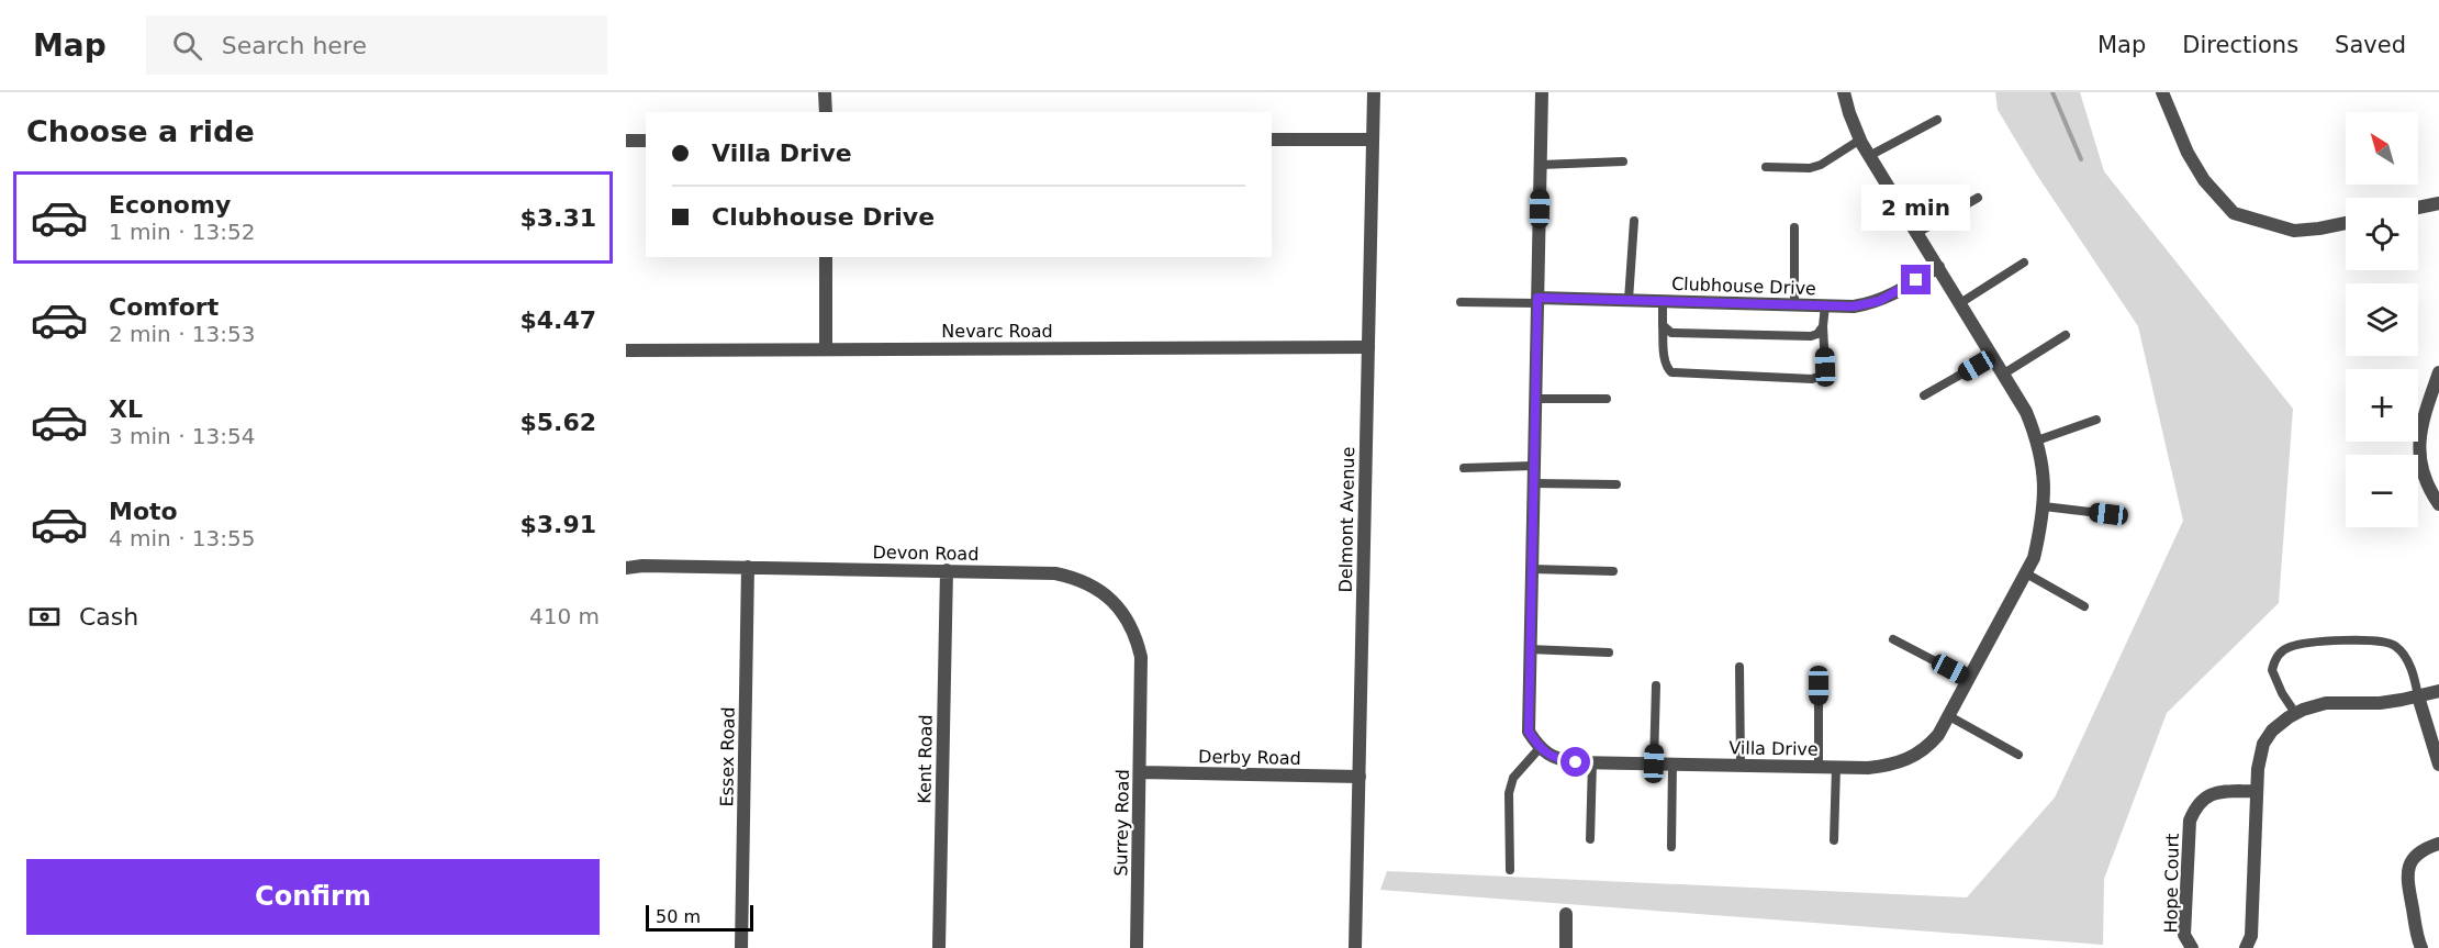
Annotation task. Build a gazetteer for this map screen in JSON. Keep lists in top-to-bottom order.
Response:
{
  "streets": {
    "street": [
      "Clubhouse Drive",
      "Nevarc Road",
      "Delmont Avenue",
      "Devon Road",
      "Villa Drive",
      "Essex Road",
      "Derby Road",
      "Kent Road",
      "Surrey Road",
      "Hope Court"
    ]
  },
  "crossings": [
    ["Clubhouse Drive", "Villa Drive"],
    ["Nevarc Road", "Delmont Avenue"],
    ["Delmont Avenue", "Derby Road"],
    ["Devon Road", "Essex Road"],
    ["Devon Road", "Kent Road"],
    ["Devon Road", "Surrey Road"],
    ["Derby Road", "Surrey Road"]
  ],
  "scale_bar": "50 m",
  "north": "top left",
  "page": {
    "header": "Map",
    "search": "Search here",
    "nav": ["Map", "Directions", "Saved"],
    "heading": "Choose a ride",
    "map_buttons": ["+", "−"],
    "banner": ["Villa Drive", "Clubhouse Drive"],
    "list": [
      {
        "name": "Economy",
        "note": "1 min · 13:52",
        "value": "$3.31"
      },
      {
        "name": "Comfort",
        "note": "2 min · 13:53",
        "value": "$4.47"
      },
      {
        "name": "XL",
        "note": "3 min · 13:54",
        "value": "$5.62"
      },
      {
        "name": "Moto",
        "note": "4 min · 13:55",
        "value": "$3.91"
      }
    ],
    "bubble": "2 min",
    "pay": ["Cash", "410 m"],
    "buttons": "Confirm",
    "scale": "50 m"
  }
}
